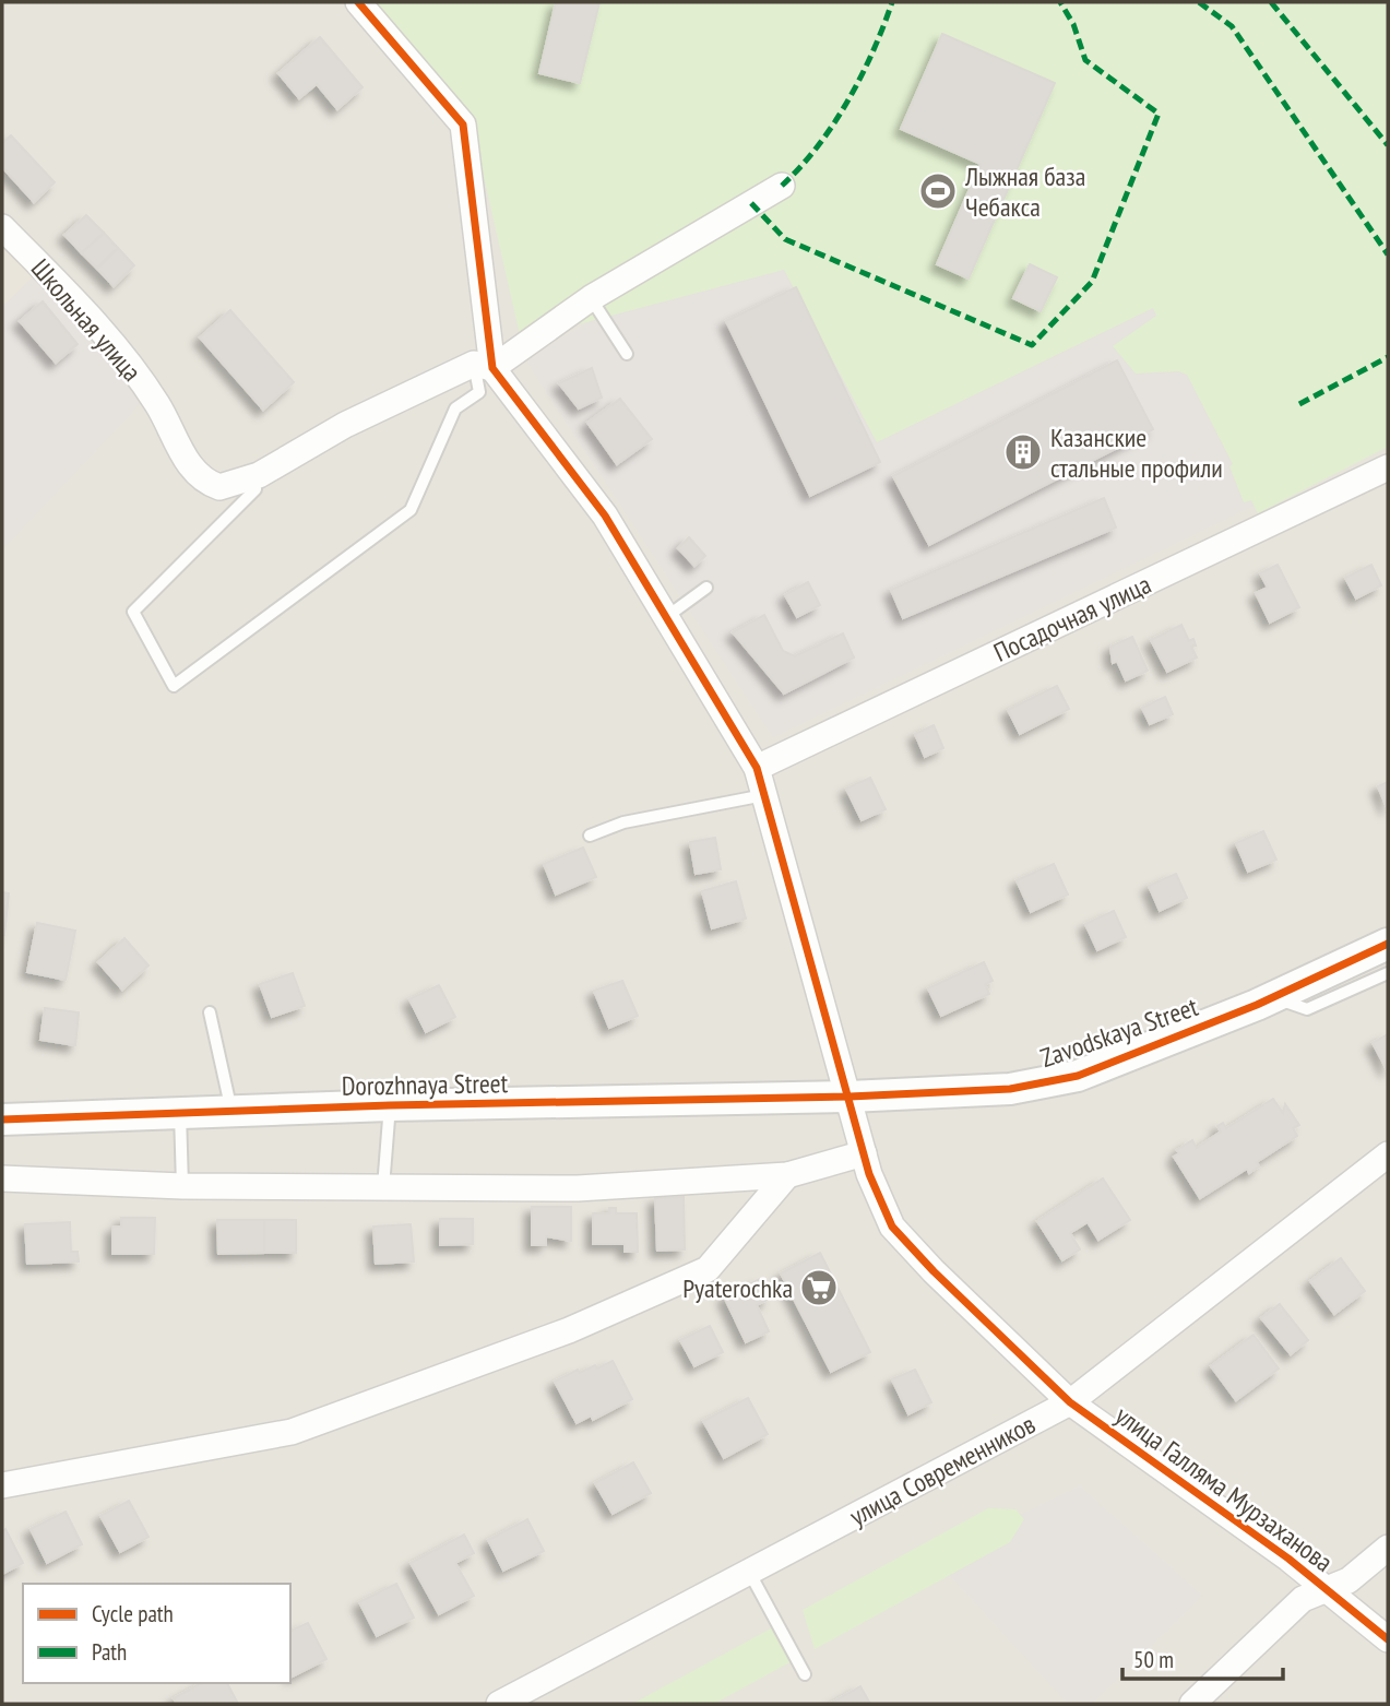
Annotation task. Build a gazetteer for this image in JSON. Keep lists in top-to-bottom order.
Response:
{
  "streets": {
    "street": [
      "Школьная улица",
      "Посадочная улица",
      "Zavodskaya Street",
      "Dorozhnaya Street",
      "улица Современников",
      "улица Галляма Мурзаханова"
    ]
  },
  "crossings": [
    ["Посадочная улица", "улица Галляма Мурзаханова"],
    ["Zavodskaya Street", "Dorozhnaya Street"],
    ["Zavodskaya Street", "улица Галляма Мурзаханова"],
    ["Dorozhnaya Street", "улица Галляма Мурзаханова"],
    ["улица Современников", "улица Галляма Мурзаханова"]
  ],
  "places": {
    "sports": ["Лыжная база Чебакса"],
    "building": ["Казанские стальные профили"],
    "supermarket": ["Pyaterochka"]
  },
  "legend": ["Cycle path", "Path"],
  "scale_bar": "50 m"
}
